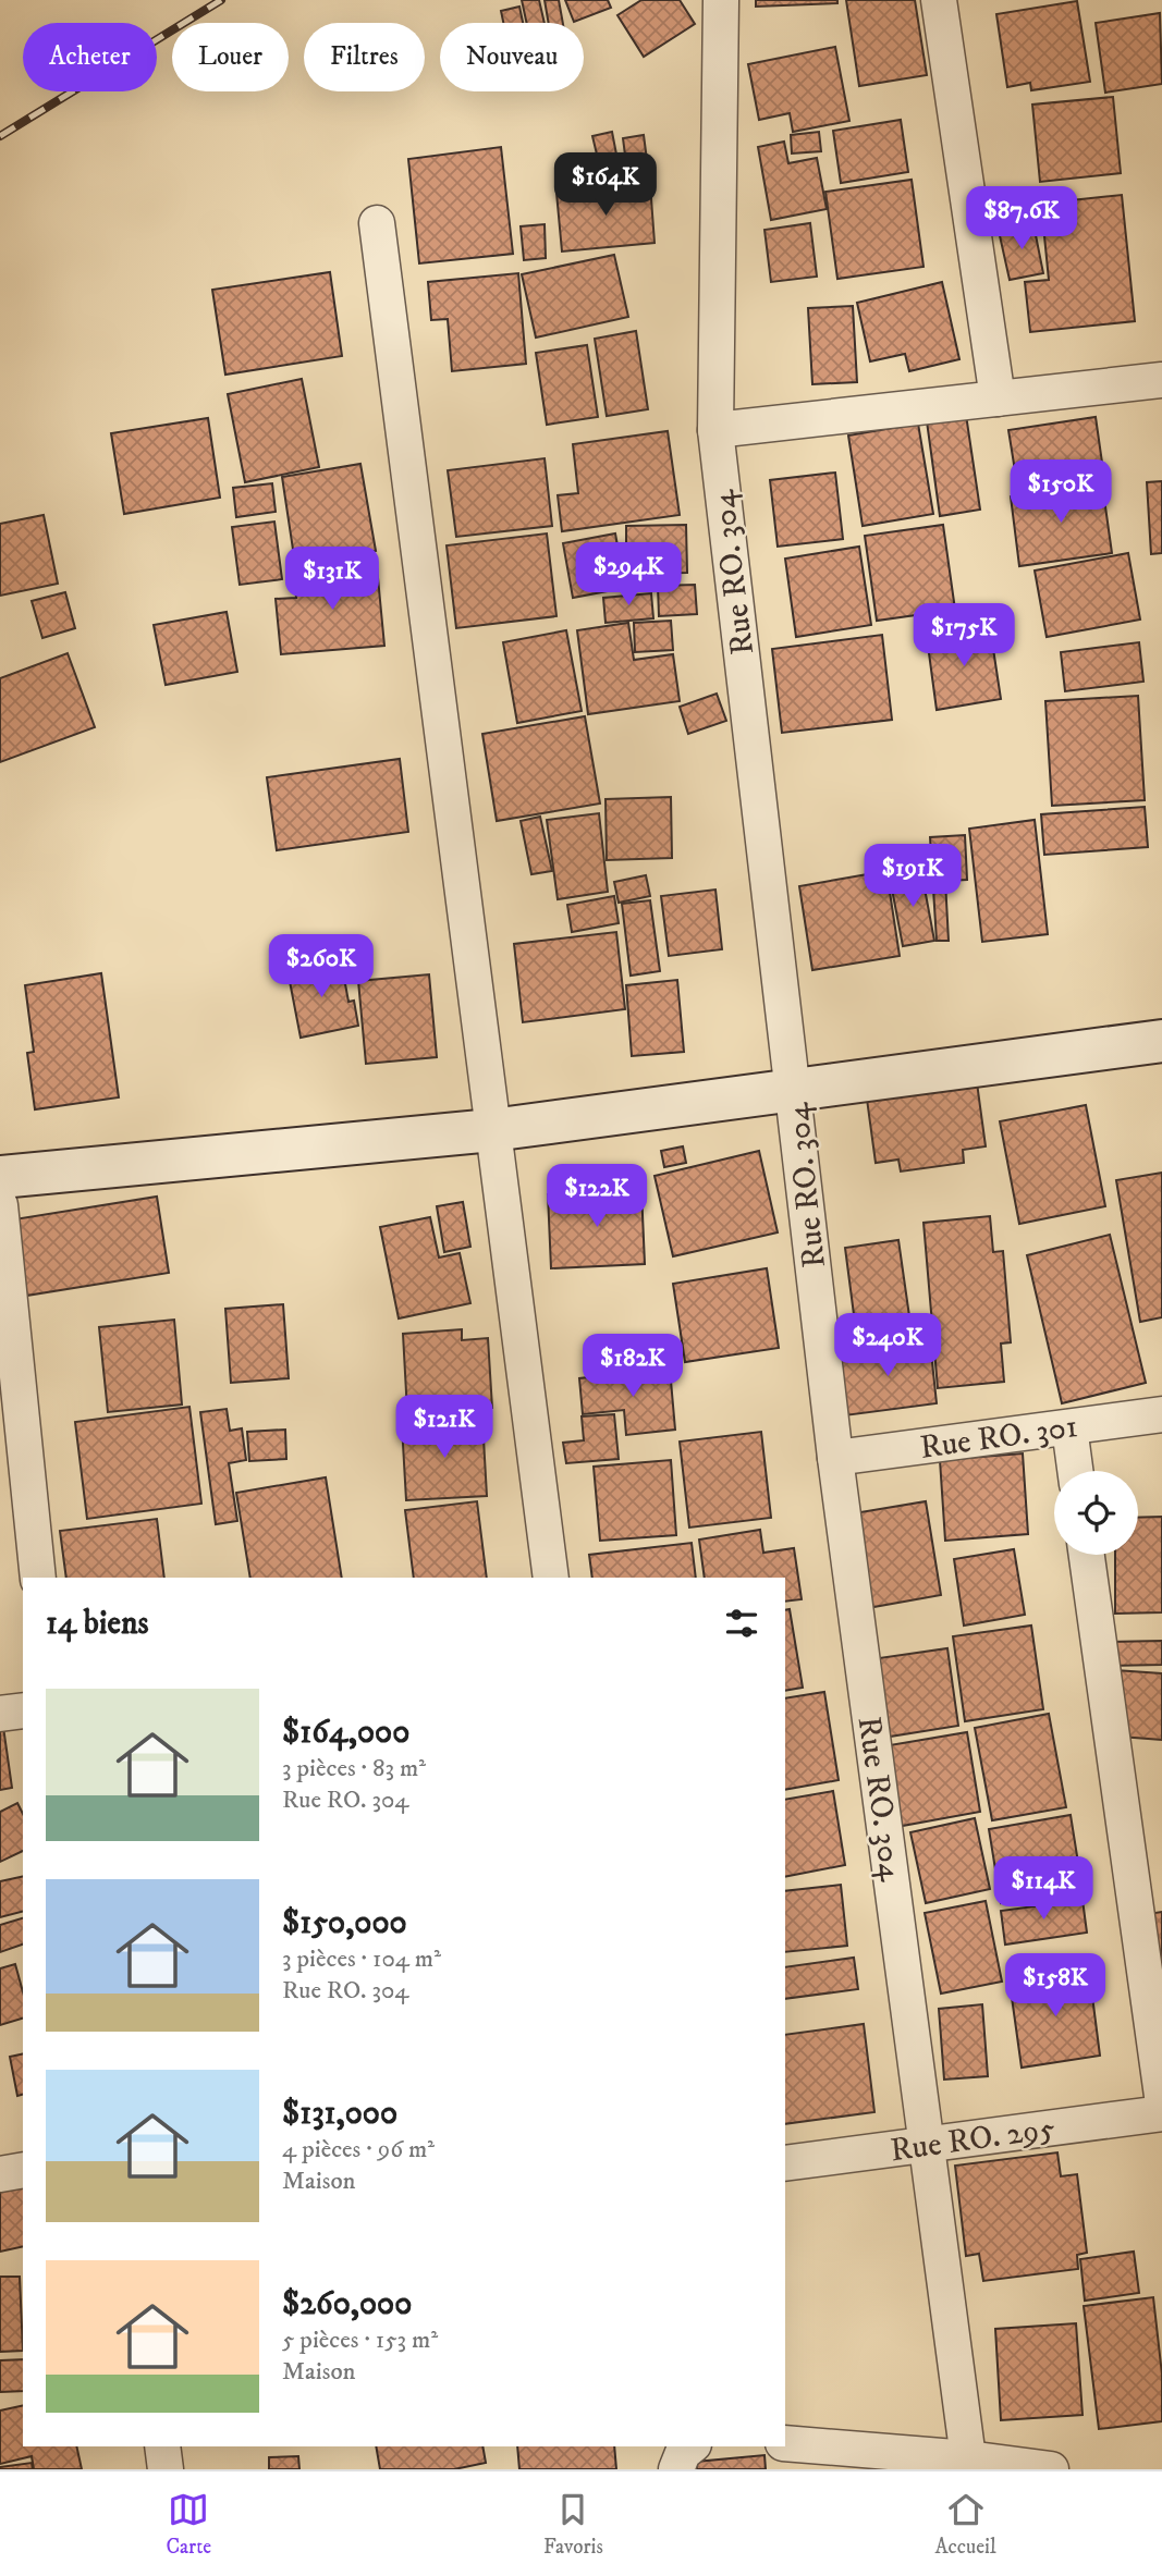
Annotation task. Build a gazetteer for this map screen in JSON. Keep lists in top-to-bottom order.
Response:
{
  "streets": {
    "street": ["Rue RO. 304", "Rue RO. 301", "Rue RO. 295"]
  },
  "crossings": [
    ["Rue RO. 304", "Rue RO. 301"],
    ["Rue RO. 304", "Rue RO. 295"]
  ],
  "page": {
    "chip": [
      "Acheter",
      "Louer",
      "Filtres",
      "Nouveau"
    ],
    "price": [
      "$164K",
      "$87.6K",
      "$150K",
      "$294K",
      "$131K",
      "$175K",
      "$191K",
      "$260K",
      "$122K",
      "$240K",
      "$182K",
      "$121K",
      "$114K",
      "$158K"
    ],
    "heading": "14 biens",
    "list": [
      {
        "name": "$164,000",
        "note": "3 pièces · 83 m² · Rue RO. 304"
      },
      {
        "name": "$150,000",
        "note": "3 pièces · 104 m² · Rue RO. 304"
      },
      {
        "name": "$131,000",
        "note": "4 pièces · 96 m² · Maison"
      },
      {
        "name": "$260,000",
        "note": "5 pièces · 153 m² · Maison"
      }
    ],
    "tabs": ["Carte", "Favoris", "Accueil"]
  }
}
